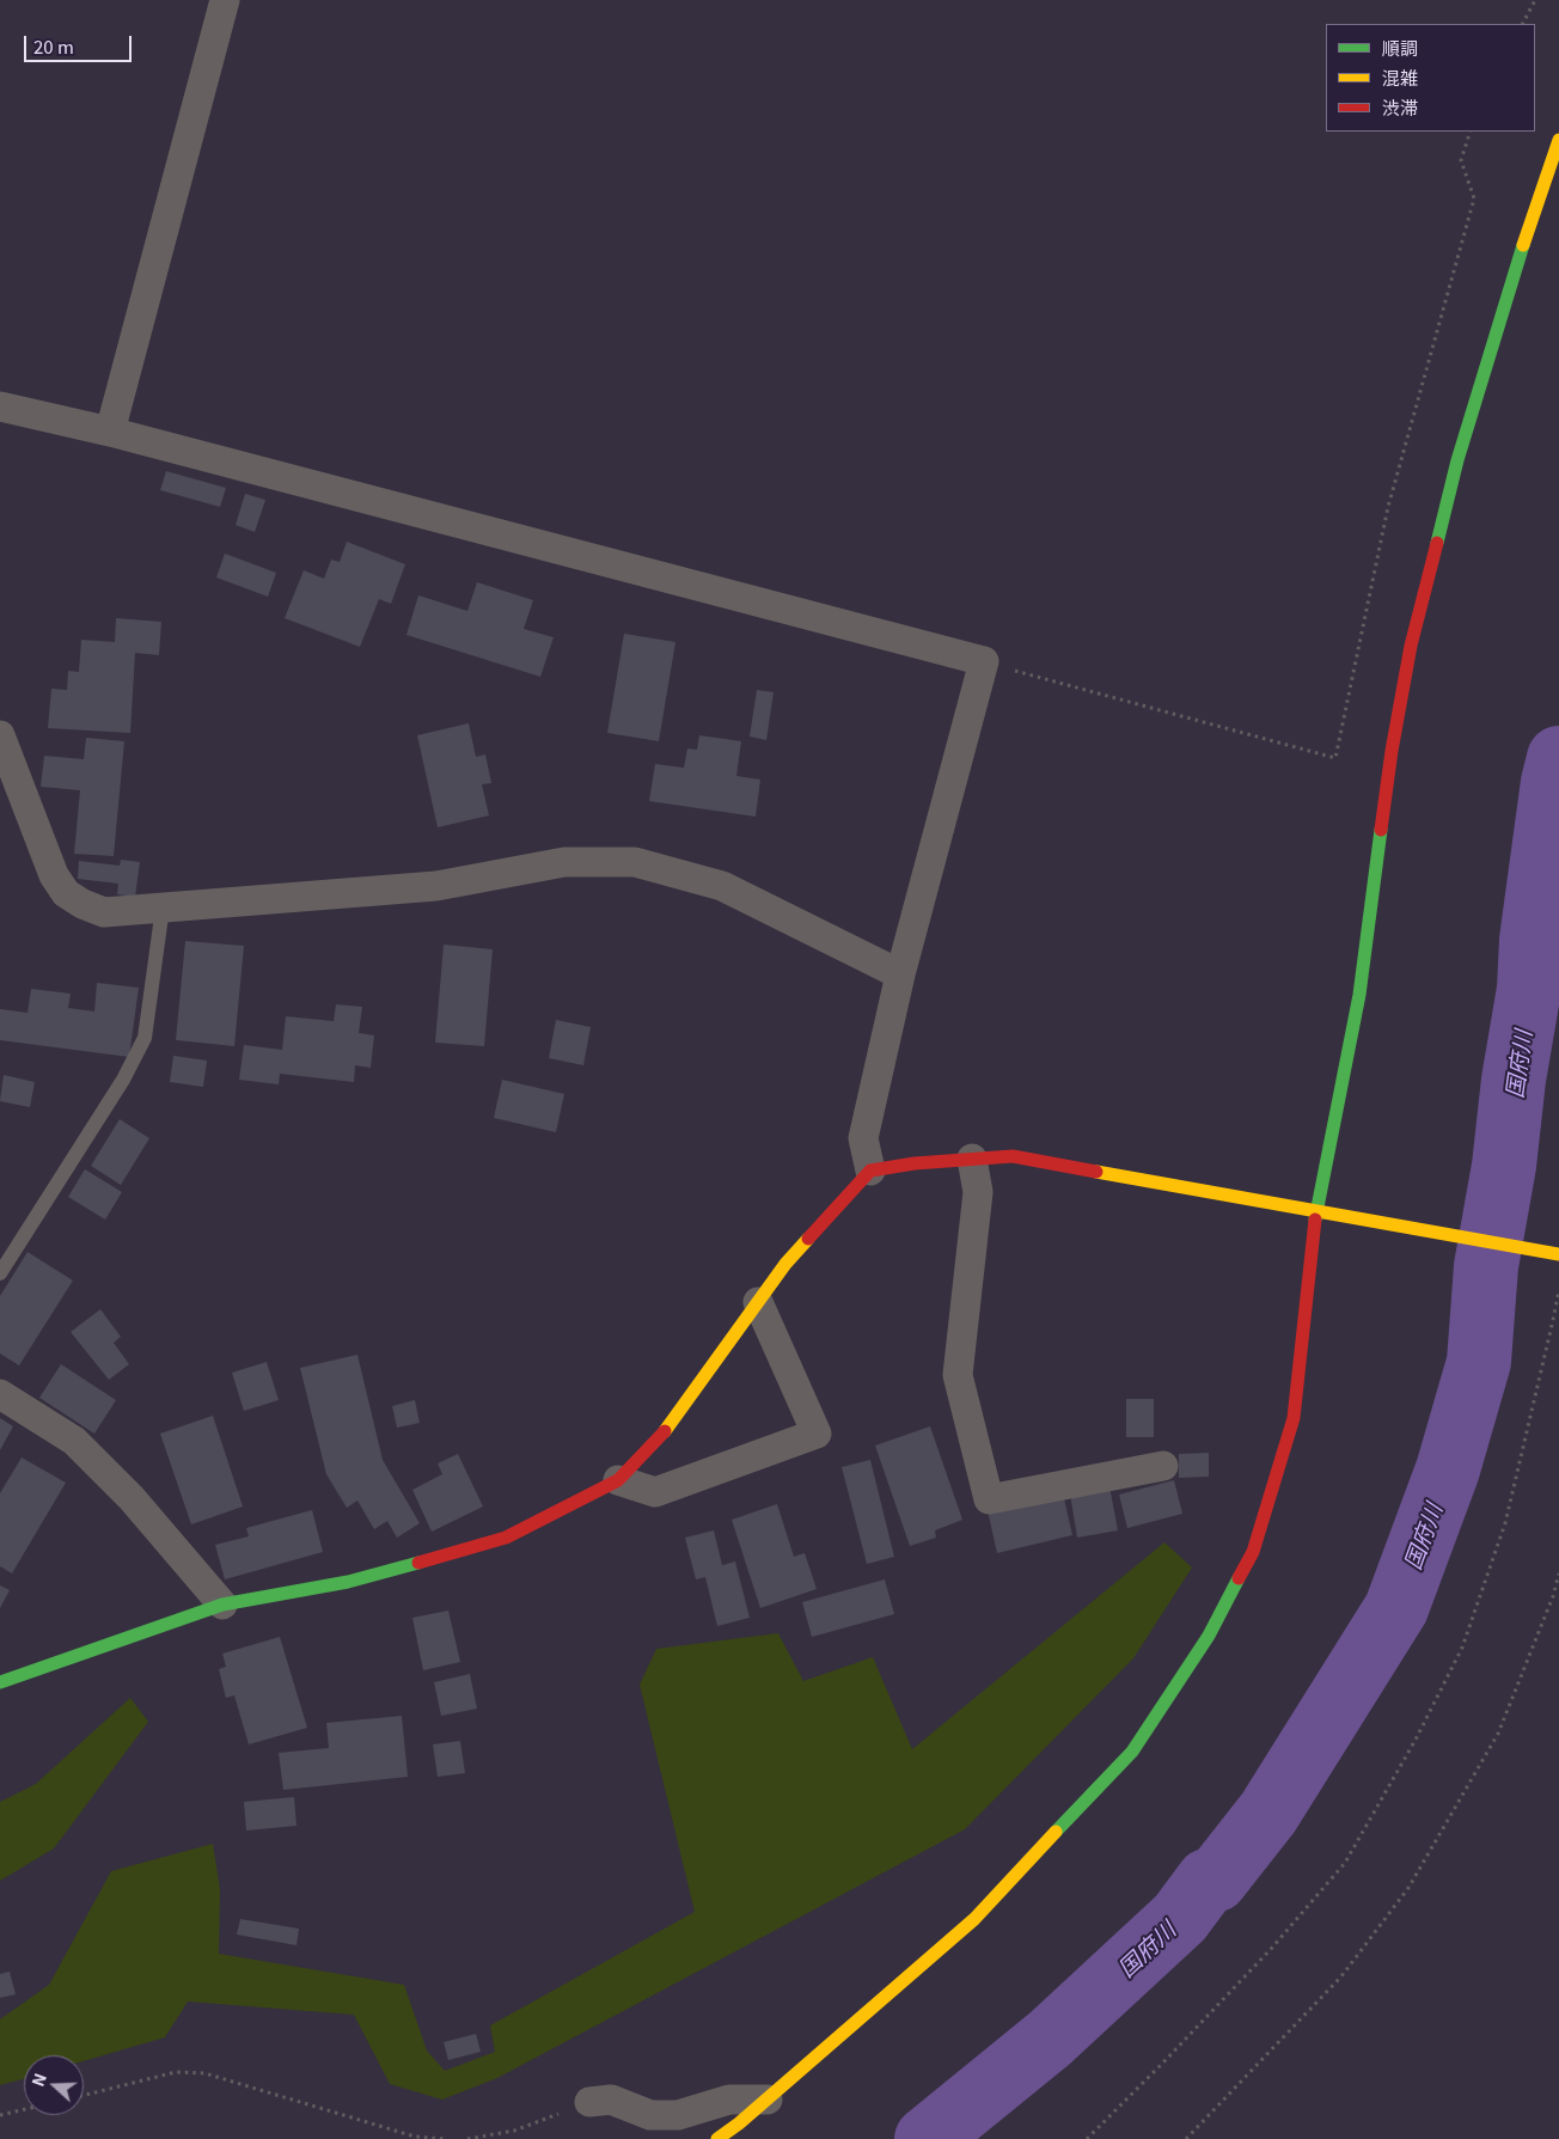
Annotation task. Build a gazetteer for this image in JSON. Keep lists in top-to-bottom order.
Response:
{
  "water": ["国府川"],
  "legend": ["順調", "混雑", "渋滞"],
  "scale_bar": "20 m",
  "north": "left"
}
